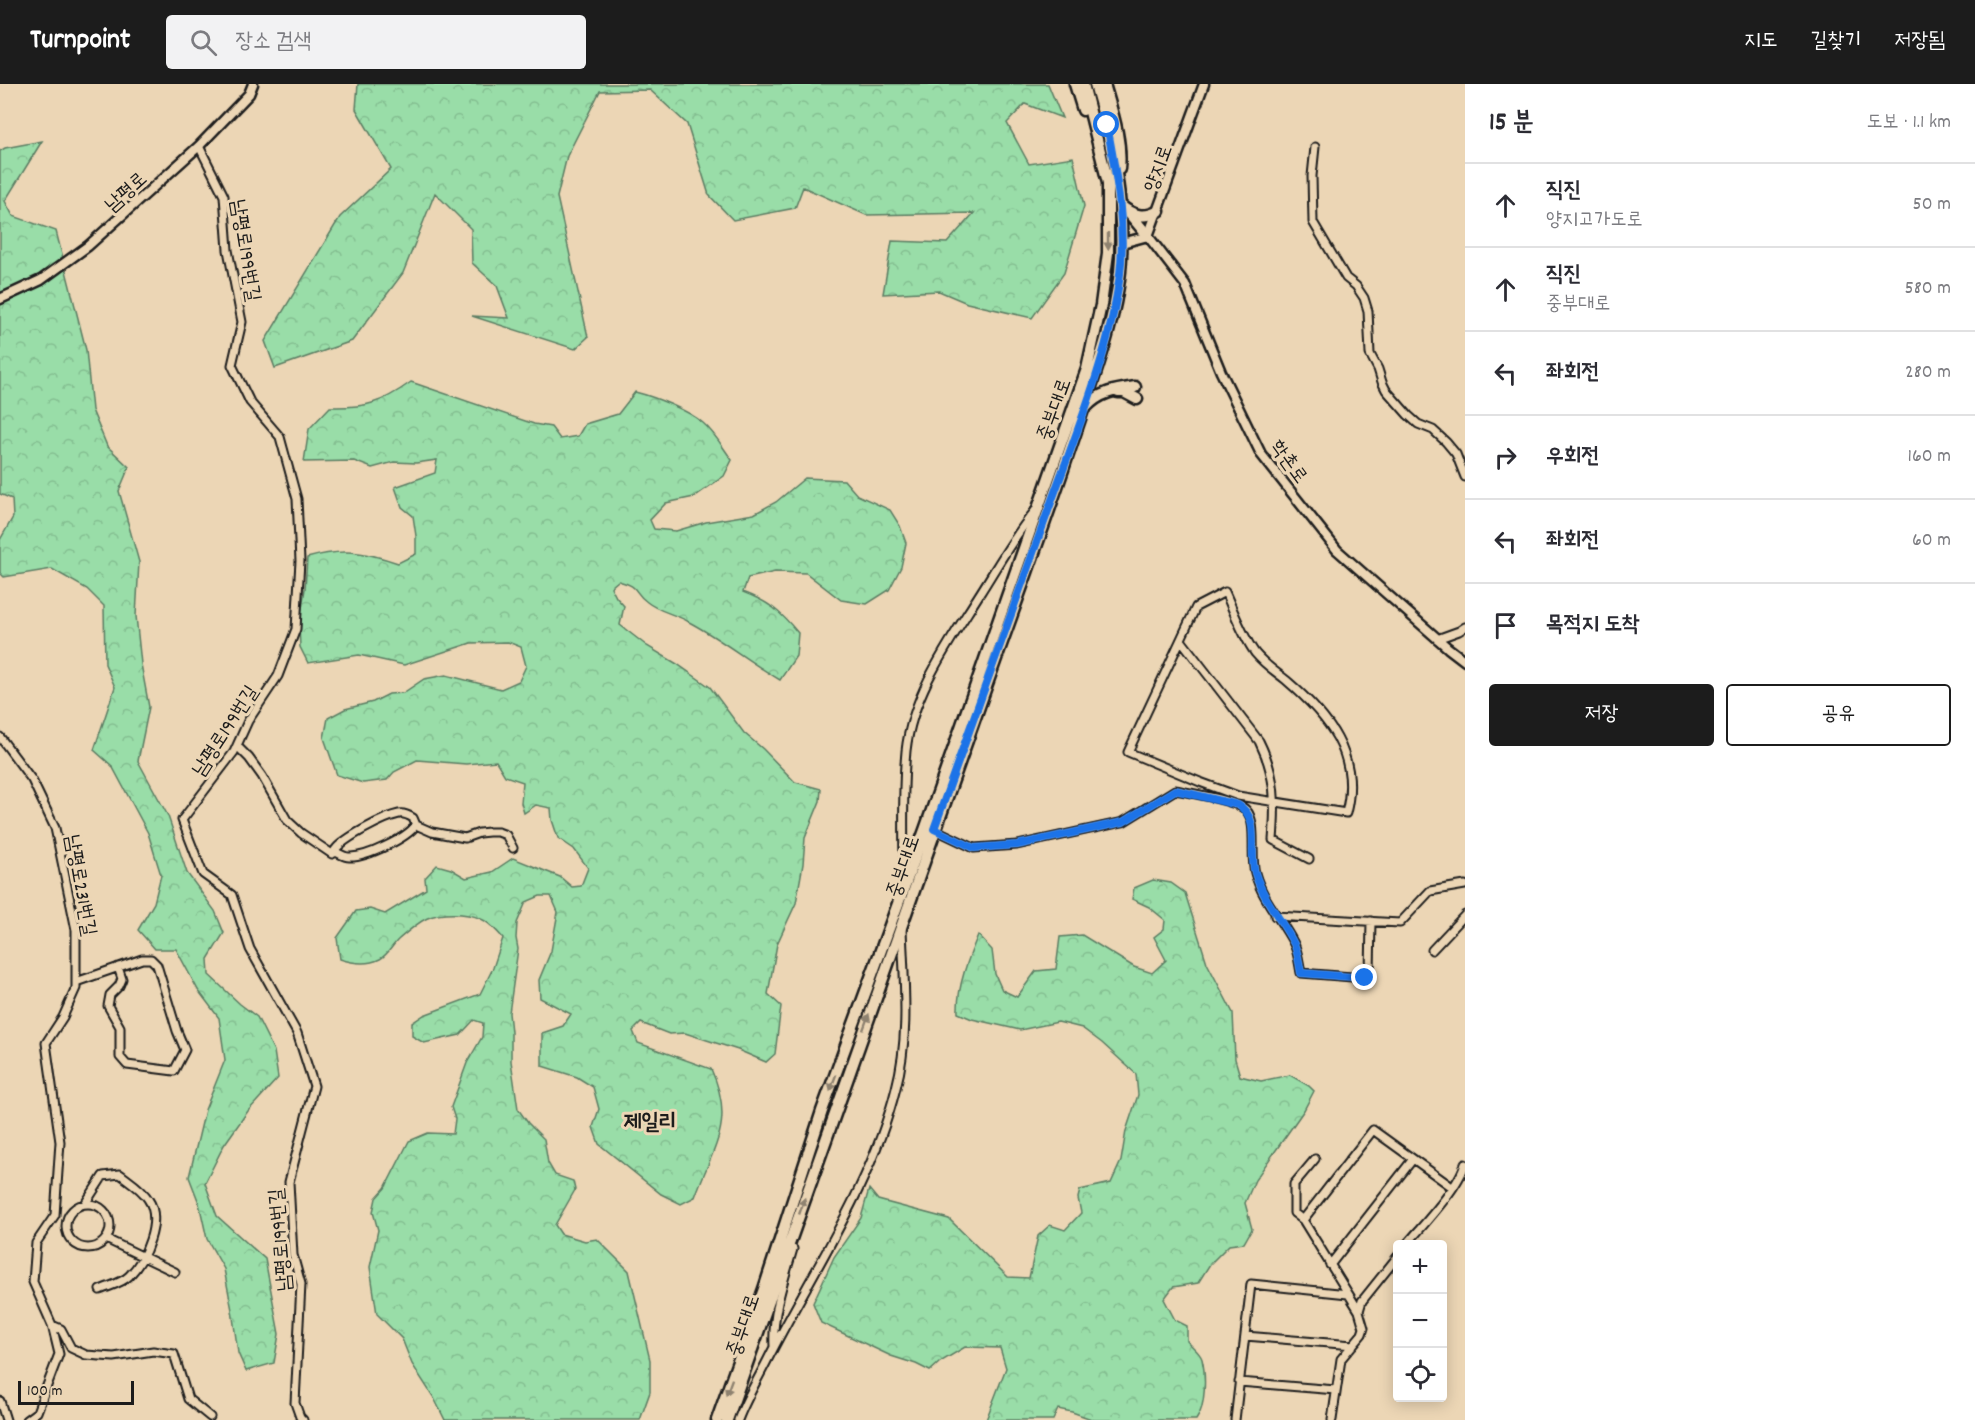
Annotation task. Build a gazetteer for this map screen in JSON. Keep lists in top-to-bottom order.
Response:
{
  "streets": {
    "main road": ["중부대로"],
    "street": [
      "양지로",
      "남평로",
      "남평로199번길",
      "학촌로",
      "남평로231번길"
    ]
  },
  "crossings": [
    ["양지로", "학촌로"],
    ["남평로", "남평로199번길"]
  ],
  "districts": ["제일리"],
  "scale_bar": "100 m",
  "page": {
    "header": "Turnpoint",
    "search": "장소 검색",
    "nav": ["지도", "길찾기", "저장됨"],
    "heading": ["15 분", "도보 · 1.1 km"],
    "list": [
      ["직진", "양지고가도로", "50 m"],
      ["직진", "중부대로", "580 m"],
      ["좌회전", "280 m"],
      ["우회전", "160 m"],
      ["좌회전", "60 m"],
      "목적지 도착"
    ],
    "buttons": ["저장", "공유"],
    "map_buttons": ["+", "−"],
    "scale": "100 m"
  }
}
